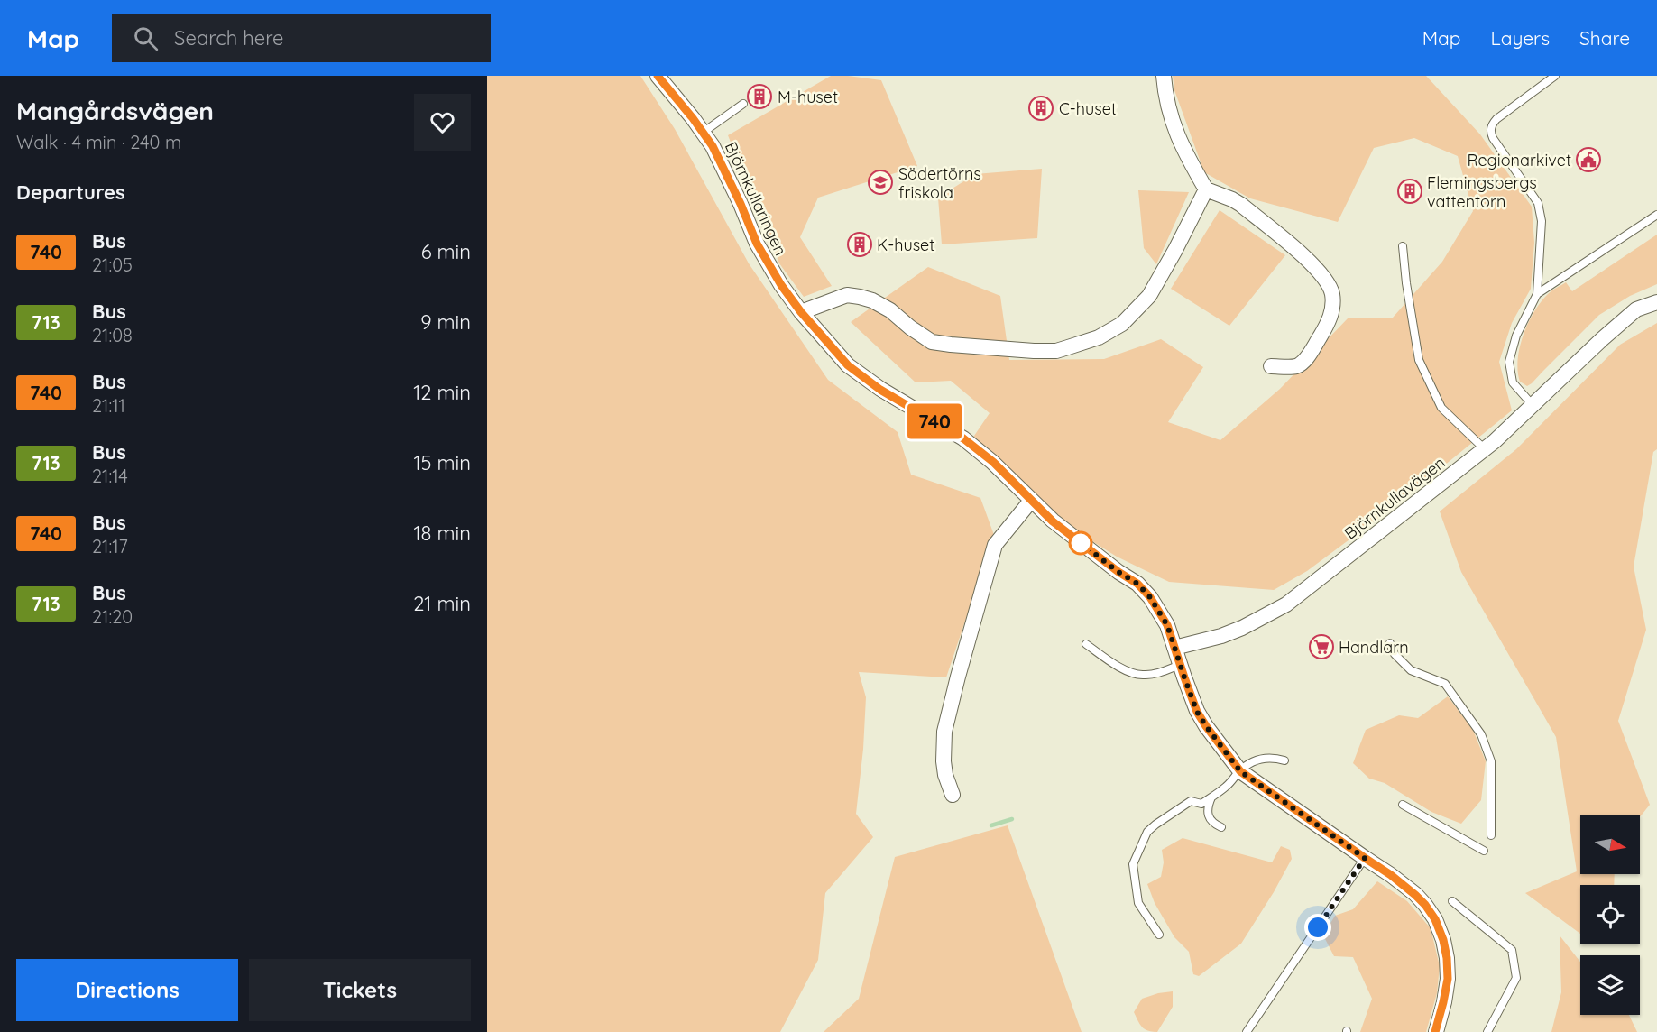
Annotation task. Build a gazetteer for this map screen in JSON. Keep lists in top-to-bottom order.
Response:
{
  "streets": {
    "street": ["Björnkullaringen", "Björnkullavägen"]
  },
  "crossings": [
    ["Björnkullaringen", "Björnkullavägen"]
  ],
  "places": {
    "building": [
      "M-huset",
      "C-huset",
      "Flemingsbergs vattentorn",
      "K-huset"
    ],
    "public building": ["Regionarkivet"],
    "school or university": ["Södertörns friskola"],
    "supermarket": ["Handlarn"]
  },
  "lines": ["bus line 740"],
  "north": "right",
  "page": {
    "header": "Map",
    "search": "Search here",
    "nav": ["Map", "Layers", "Share"],
    "heading": [
      ["Mangårdsvägen", "Walk · 4 min · 240 m"],
      "Departures"
    ],
    "on_map": "740",
    "list": [
      {
        "mark": "740",
        "name": "Bus",
        "note": "21:05",
        "value": "6 min"
      },
      {
        "mark": "713",
        "name": "Bus",
        "note": "21:08",
        "value": "9 min"
      },
      {
        "mark": "740",
        "name": "Bus",
        "note": "21:11",
        "value": "12 min"
      },
      {
        "mark": "713",
        "name": "Bus",
        "note": "21:14",
        "value": "15 min"
      },
      {
        "mark": "740",
        "name": "Bus",
        "note": "21:17",
        "value": "18 min"
      },
      {
        "mark": "713",
        "name": "Bus",
        "note": "21:20",
        "value": "21 min"
      }
    ],
    "buttons": ["Directions", "Tickets"]
  }
}
